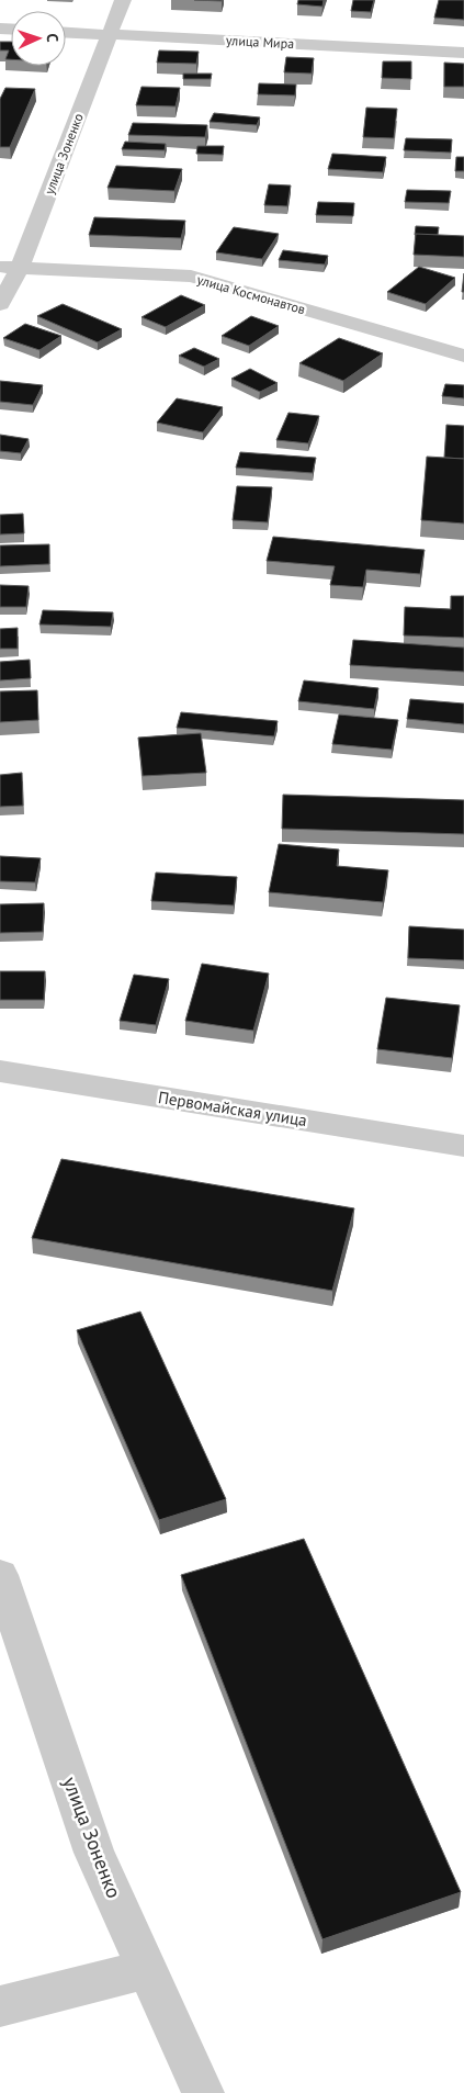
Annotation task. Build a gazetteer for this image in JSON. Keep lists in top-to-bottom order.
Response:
{
  "streets": {
    "street": [
      "улица Мира",
      "улица Зоненко",
      "улица Космонавтов",
      "Первомайская улица"
    ]
  },
  "crossings": [
    ["улица Мира", "улица Зоненко"],
    ["улица Зоненко", "улица Космонавтов"]
  ],
  "north": "right"
}
